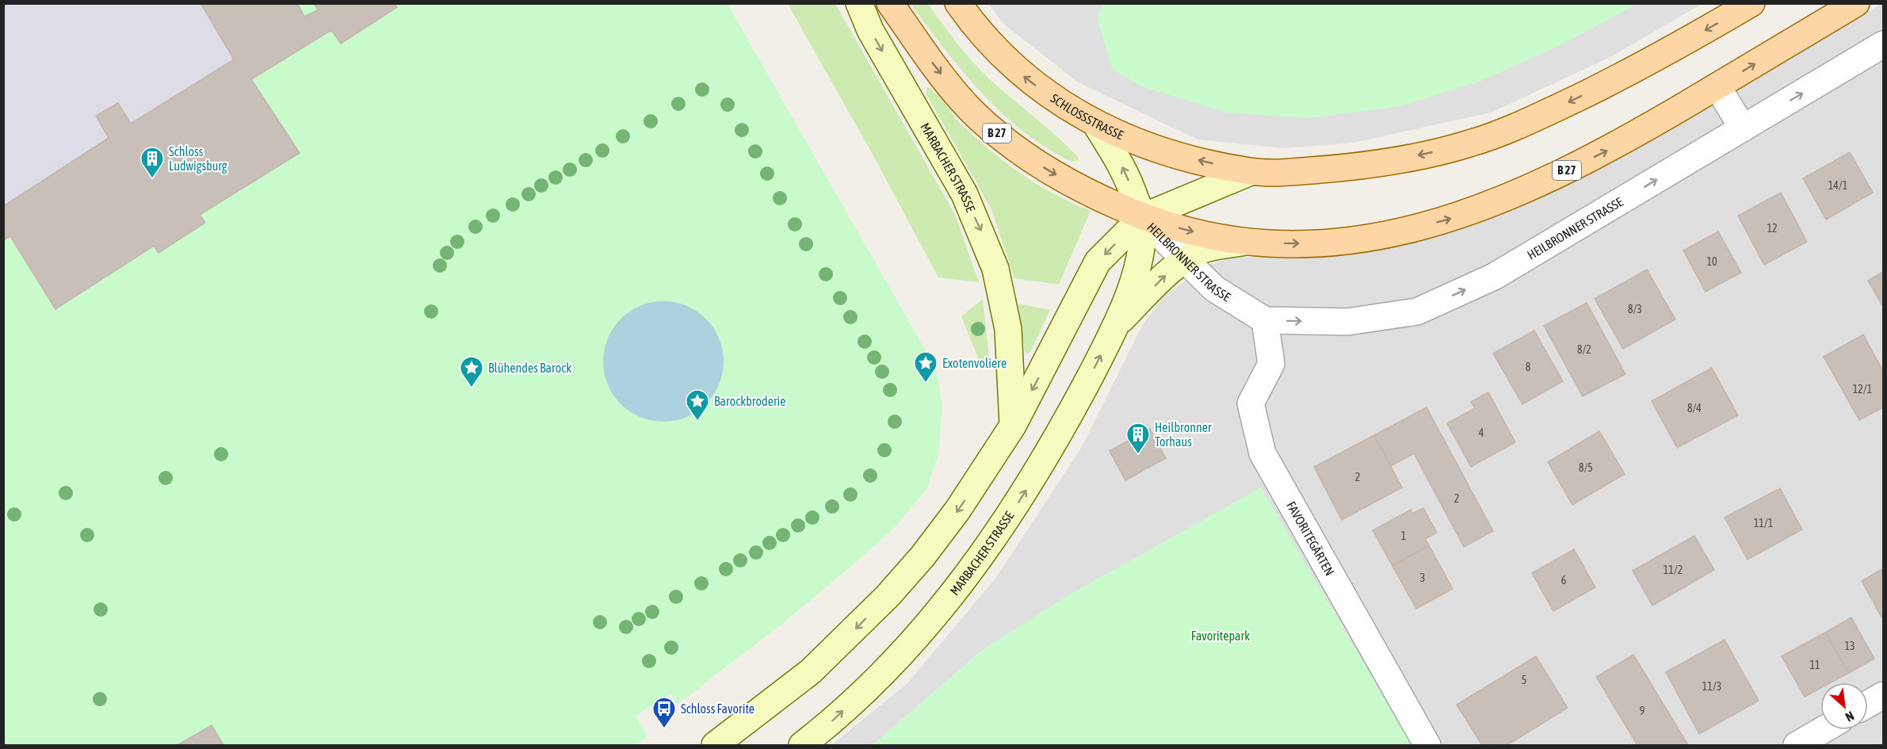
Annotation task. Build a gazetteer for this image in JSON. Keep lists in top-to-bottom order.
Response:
{
  "streets": {
    "main road": [
      "SCHLOSSSTRASSE",
      "B 27",
      "MARBACHER STRASSE",
      "HEILBRONNER STRASSE"
    ],
    "street": ["FAVORITEGÄRTEN"]
  },
  "crossings": [
    ["SCHLOSSSTRASSE", "MARBACHER STRASSE"],
    ["B 27", "MARBACHER STRASSE"],
    ["B 27", "HEILBRONNER STRASSE"],
    ["MARBACHER STRASSE", "HEILBRONNER STRASSE"],
    ["HEILBRONNER STRASSE", "FAVORITEGÄRTEN"]
  ],
  "parks": ["Favoritepark"],
  "places": {
    "building": ["Schloss Ludwigsburg", "Heilbronner Torhaus"],
    "place": ["Exotenvoliere", "Blühendes Barock", "Barockbroderie"],
    "bus stop": ["Schloss Favorite"]
  },
  "house_numbers": [
    "14/1",
    "12",
    "10",
    "8/3",
    "8/2",
    "8",
    "12/1",
    "8/4",
    "4",
    "8/5",
    "2",
    "2",
    "11/1",
    "1",
    "11/2",
    "3",
    "6",
    "13",
    "11",
    "5",
    "11/3",
    "9"
  ],
  "north": "bottom right"
}
